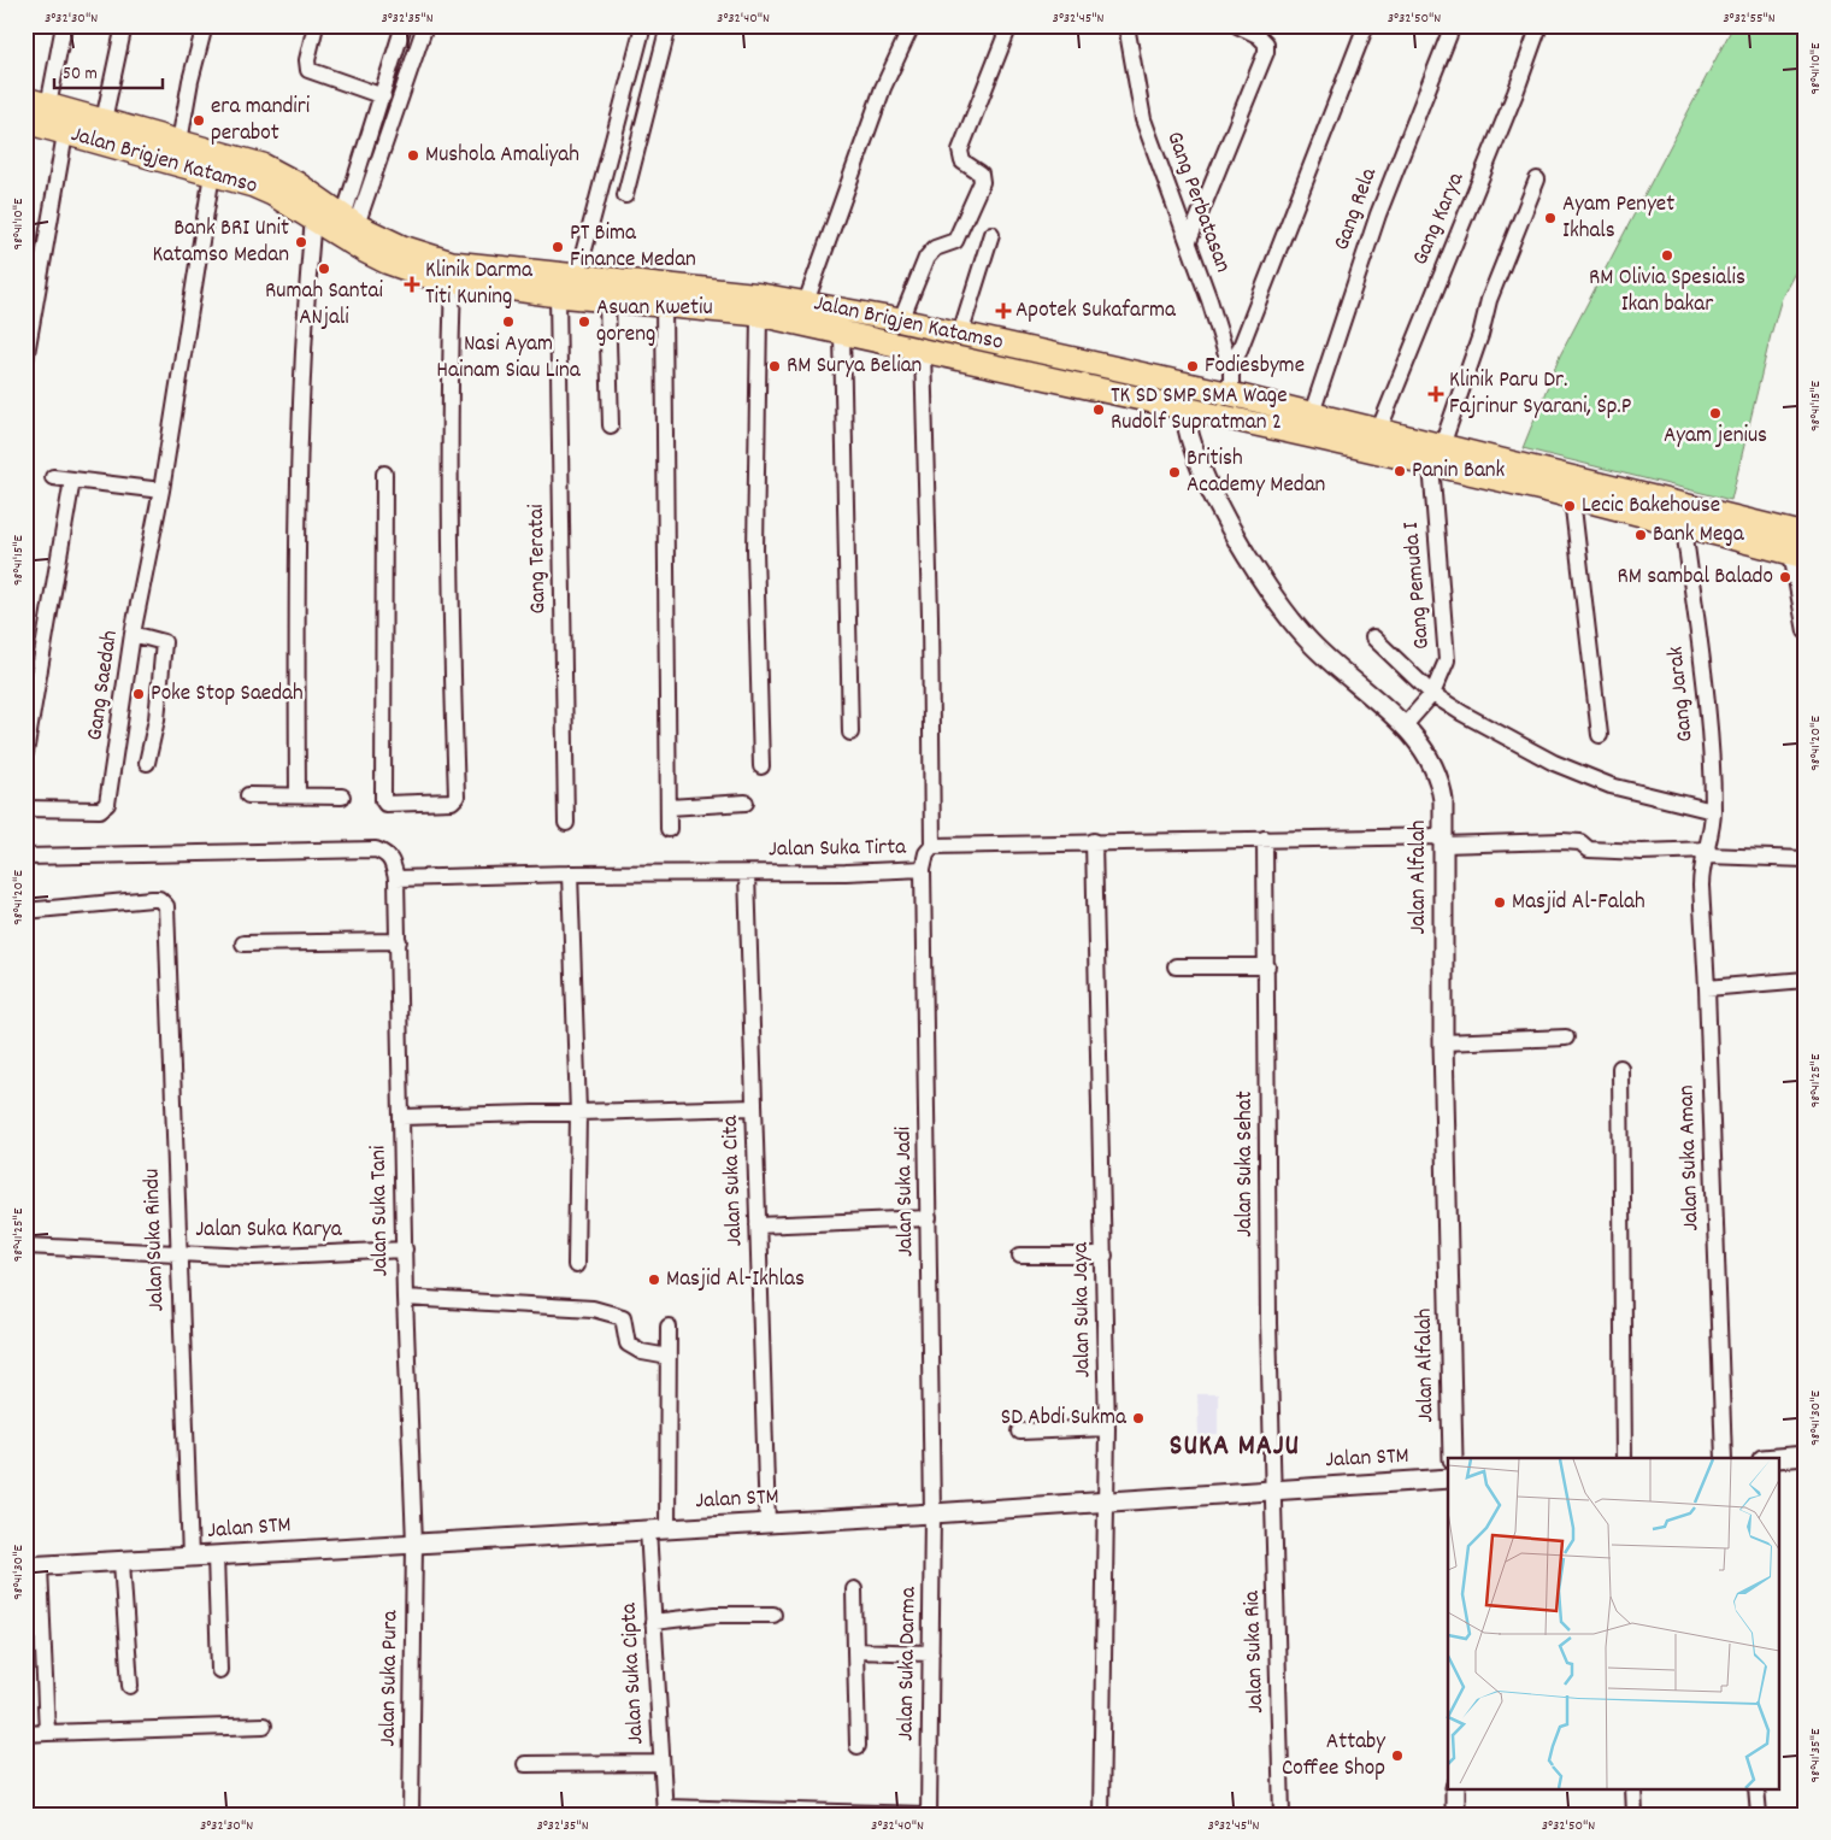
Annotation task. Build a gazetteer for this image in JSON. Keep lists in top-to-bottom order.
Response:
{
  "streets": {
    "main road": ["Jalan Brigjen Katamso"],
    "street": [
      "Gang Perbatasan",
      "Gang Rela",
      "Gang Karya",
      "Gang Teratai",
      "Gang Pemuda I",
      "Gang Saedah",
      "Gang Jarak",
      "Jalan Suka Tirta",
      "Jalan Alfalah",
      "Jalan Suka Aman",
      "Jalan Suka Sehat",
      "Jalan Suka Cita",
      "Jalan Suka Jadi",
      "Jalan Suka Tani",
      "Jalan Suka Karya",
      "Jalan Suka Rindu",
      "Jalan Suka Jaya",
      "Jalan STM",
      "Jalan Suka Ria",
      "Jalan Suka Darma",
      "Jalan Suka Cipta",
      "Jalan Suka Pura"
    ]
  },
  "crossings": [
    ["Jalan Brigjen Katamso", "Gang Perbatasan"],
    ["Jalan Brigjen Katamso", "Gang Rela"],
    ["Jalan Brigjen Katamso", "Gang Karya"],
    ["Jalan Brigjen Katamso", "Gang Teratai"],
    ["Jalan Brigjen Katamso", "Gang Pemuda I"],
    ["Jalan Brigjen Katamso", "Gang Saedah"],
    ["Jalan Brigjen Katamso", "Gang Jarak"],
    ["Jalan Brigjen Katamso", "Jalan Alfalah"],
    ["Gang Pemuda I", "Jalan Alfalah"],
    ["Gang Jarak", "Jalan Suka Tirta"],
    ["Gang Jarak", "Jalan Suka Aman"],
    ["Jalan Suka Tirta", "Jalan Alfalah"],
    ["Jalan Suka Tirta", "Jalan Suka Aman"],
    ["Jalan Suka Tirta", "Jalan Suka Sehat"],
    ["Jalan Suka Tirta", "Jalan Suka Cita"],
    ["Jalan Suka Tirta", "Jalan Suka Jadi"],
    ["Jalan Suka Tirta", "Jalan Suka Tani"],
    ["Jalan Suka Tirta", "Jalan Suka Jaya"],
    ["Jalan Suka Sehat", "Jalan STM"],
    ["Jalan Suka Sehat", "Jalan Suka Ria"],
    ["Jalan Suka Cita", "Jalan STM"],
    ["Jalan Suka Jadi", "Jalan STM"],
    ["Jalan Suka Jadi", "Jalan Suka Darma"],
    ["Jalan Suka Tani", "Jalan Suka Karya"],
    ["Jalan Suka Tani", "Jalan STM"],
    ["Jalan Suka Tani", "Jalan Suka Pura"],
    ["Jalan Suka Karya", "Jalan Suka Rindu"],
    ["Jalan Suka Rindu", "Jalan STM"],
    ["Jalan Suka Jaya", "Jalan STM"],
    ["Jalan STM", "Jalan Suka Ria"],
    ["Jalan STM", "Jalan Suka Darma"],
    ["Jalan STM", "Jalan Suka Cipta"],
    ["Jalan STM", "Jalan Suka Pura"]
  ],
  "districts": ["SUKA MAJU"],
  "places": {
    "other": [
      "era mandiri perabot",
      "Mushola Amaliyah",
      "Ayam Penyet Ikhals",
      "Bank BRI Unit Katamso Medan",
      "PT Bima Finance Medan",
      "RM Olivia Spesialis Ikan bakar",
      "Rumah Santai ANjali",
      "Nasi Ayam Hainam Siau Lina",
      "Asuan Kwetiu goreng",
      "RM Surya Belian",
      "Fodiesbyme",
      "TK SD SMP SMA Wage Rudolf Supratman 2",
      "Ayam jenius",
      "Panin Bank",
      "British Academy Medan",
      "Lecic Bakehouse",
      "Bank Mega",
      "RM sambal Balado",
      "Poke Stop Saedah",
      "Masjid Al-Falah",
      "Masjid Al-Ikhlas",
      "SD Abdi Sukma",
      "Attaby Coffee Shop"
    ],
    "health": ["Klinik Darma Titi Kuning", "Apotek Sukafarma", "Klinik Paru Dr. Fajrinur Syarani, Sp.P"]
  },
  "scale_bar": "50 m",
  "coordinates": [
    "3°32'30\"N",
    "3°32'35\"N",
    "3°32'40\"N",
    "3°32'45\"N",
    "3°32'50\"N",
    "3°32'55\"N",
    "98°41'10\"E",
    "98°41'15\"E",
    "98°41'20\"E",
    "98°41'25\"E",
    "98°41'30\"E",
    "98°41'35\"E"
  ]
}
